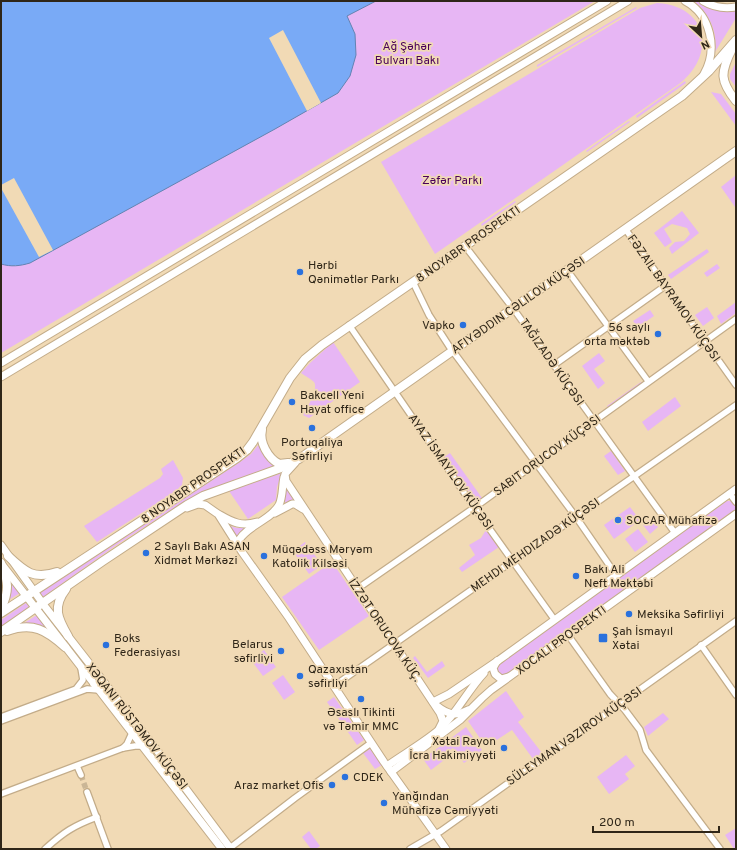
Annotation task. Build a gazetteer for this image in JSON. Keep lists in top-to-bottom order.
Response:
{
  "streets": {
    "highway": ["8 NOYABR PROSPEKTI", "AFIYƏDDIN CƏLILOV KÜÇƏSI"],
    "main road": ["İZZƏT ORUCOVA KÜÇ.", "XƏQANI RÜSTƏMOV KÜÇƏSI"],
    "street": [
      "FƏZAIL BAYRAMOV KÜÇƏSI",
      "SABIT ORUCOV KÜÇƏSI",
      "MEHDI MEHDIZADƏ KÜÇƏSI",
      "SÜLEYMAN VƏZIROV KÜÇƏSI"
    ]
  },
  "crossings": [
    ["8 NOYABR PROSPEKTI", "AFIYƏDDIN CƏLILOV KÜÇƏSI"],
    ["8 NOYABR PROSPEKTI", "XƏQANI RÜSTƏMOV KÜÇƏSI"],
    ["FƏZAIL BAYRAMOV KÜÇƏSI", "AFIYƏDDIN CƏLILOV KÜÇƏSI"],
    ["FƏZAIL BAYRAMOV KÜÇƏSI", "SABIT ORUCOV KÜÇƏSI"],
    ["SABIT ORUCOV KÜÇƏSI", "İZZƏT ORUCOVA KÜÇ."],
    ["MEHDI MEHDIZADƏ KÜÇƏSI", "İZZƏT ORUCOVA KÜÇ."]
  ],
  "parks": ["Ağ Şəhər Bulvarı Bakı", "Zəfər Parkı"],
  "places": {
    "other": [
      "Hərbi Qənimətlər Parkı",
      "Vapko",
      "56 saylı orta məktəb",
      "Bakcell Yeni Hayat office",
      "Portuqaliya Səfirliyi",
      "SOCAR Mühafizə",
      "2 Saylı Bakı ASAN Xidmət Mərkəzi",
      "Müqədəss Məryəm Katolik Kilsəsi",
      "Bakı Ali Neft Məktəbi",
      "Meksika Səfirliyi",
      "Boks Federasiyası",
      "Belarus səfirliyi",
      "Qazaxıstan səfirliyi",
      "Əsaslı Tikinti və Təmir MMC",
      "Xətai Rayon İcra Hakimiyyəti",
      "CDEK",
      "Araz market Ofis",
      "Yanğından Mühafizə Cəmiyyəti"
    ],
    "transit": ["Şah İsmayıl Xətai"]
  },
  "scale_bar": "200 m",
  "north": "bottom right"
}
